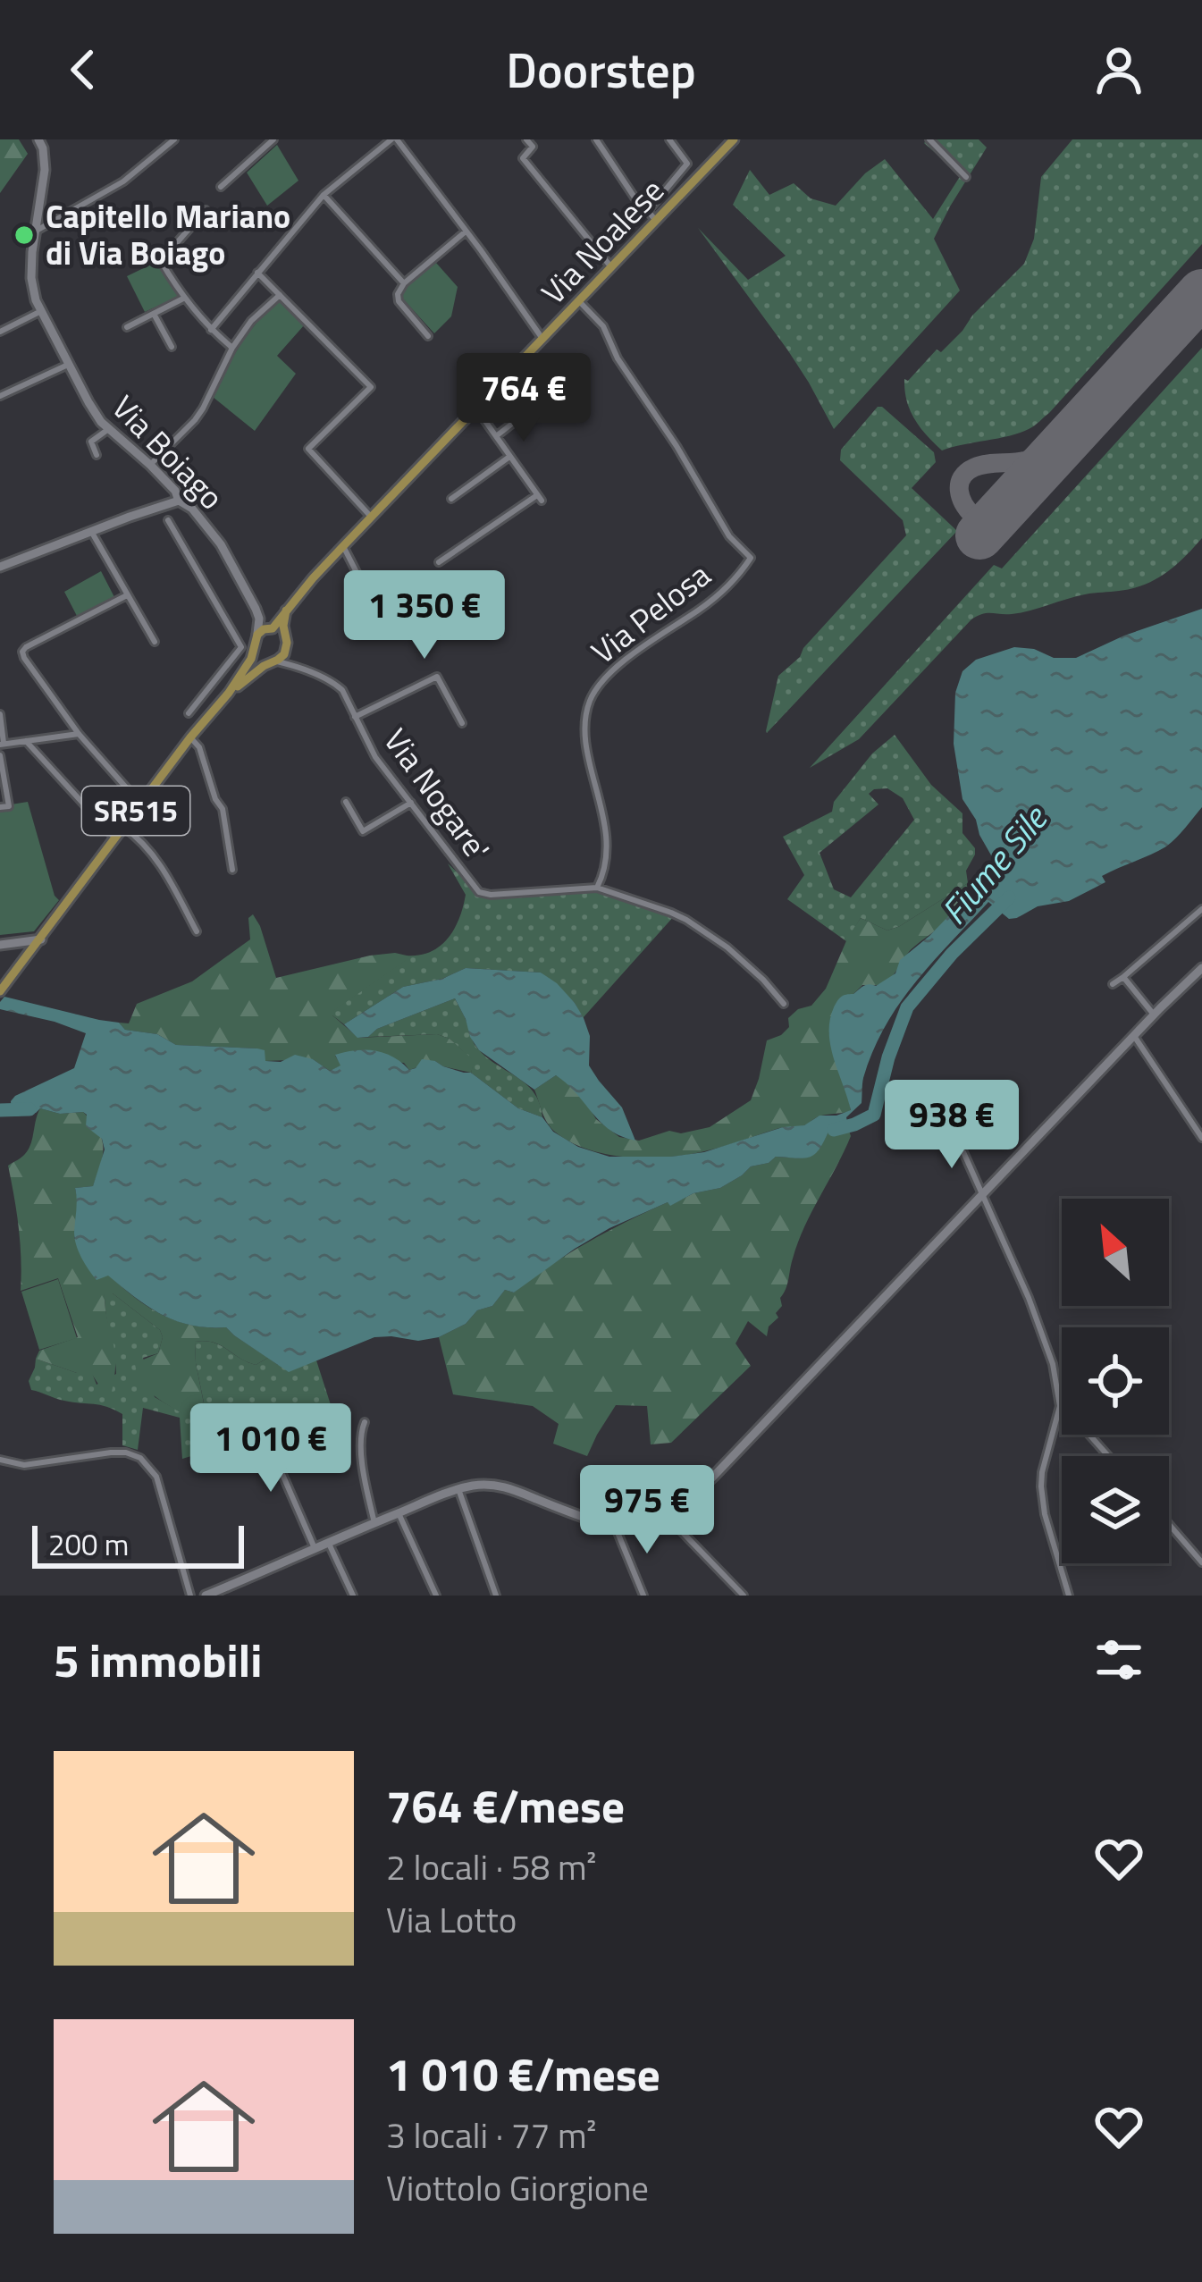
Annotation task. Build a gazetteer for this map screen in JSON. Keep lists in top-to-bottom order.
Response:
{
  "streets": {
    "main road": ["Via Noalese", "SR515"],
    "street": ["Via Boiago", "Via Pelosa", "Via Nogare'"]
  },
  "crossings": [
    ["Via Noalese", "Via Boiago"],
    ["Via Noalese", "Via Pelosa"],
    ["Via Noalese", "Via Nogare'"],
    ["Via Noalese", "SR515"],
    ["Via Boiago", "Via Nogare'"],
    ["Via Boiago", "SR515"],
    ["Via Pelosa", "Via Nogare'"],
    ["Via Nogare'", "SR515"]
  ],
  "water": ["Fiume Sile"],
  "places": ["Capitello Mariano di Via Boiago"],
  "scale_bar": "200 m",
  "north": "top left",
  "page": {
    "header": "Doorstep",
    "price": [
      "764 €",
      "1 350 €",
      "938 €",
      "1 010 €",
      "975 €"
    ],
    "scale": "200 m",
    "heading": "5 immobili",
    "list": [
      {
        "name": "764 €/mese",
        "note": "2 locali · 58 m² · Via Lotto"
      },
      {
        "name": "1 010 €/mese",
        "note": "3 locali · 77 m² · Viottolo Giorgione"
      }
    ]
  }
}
